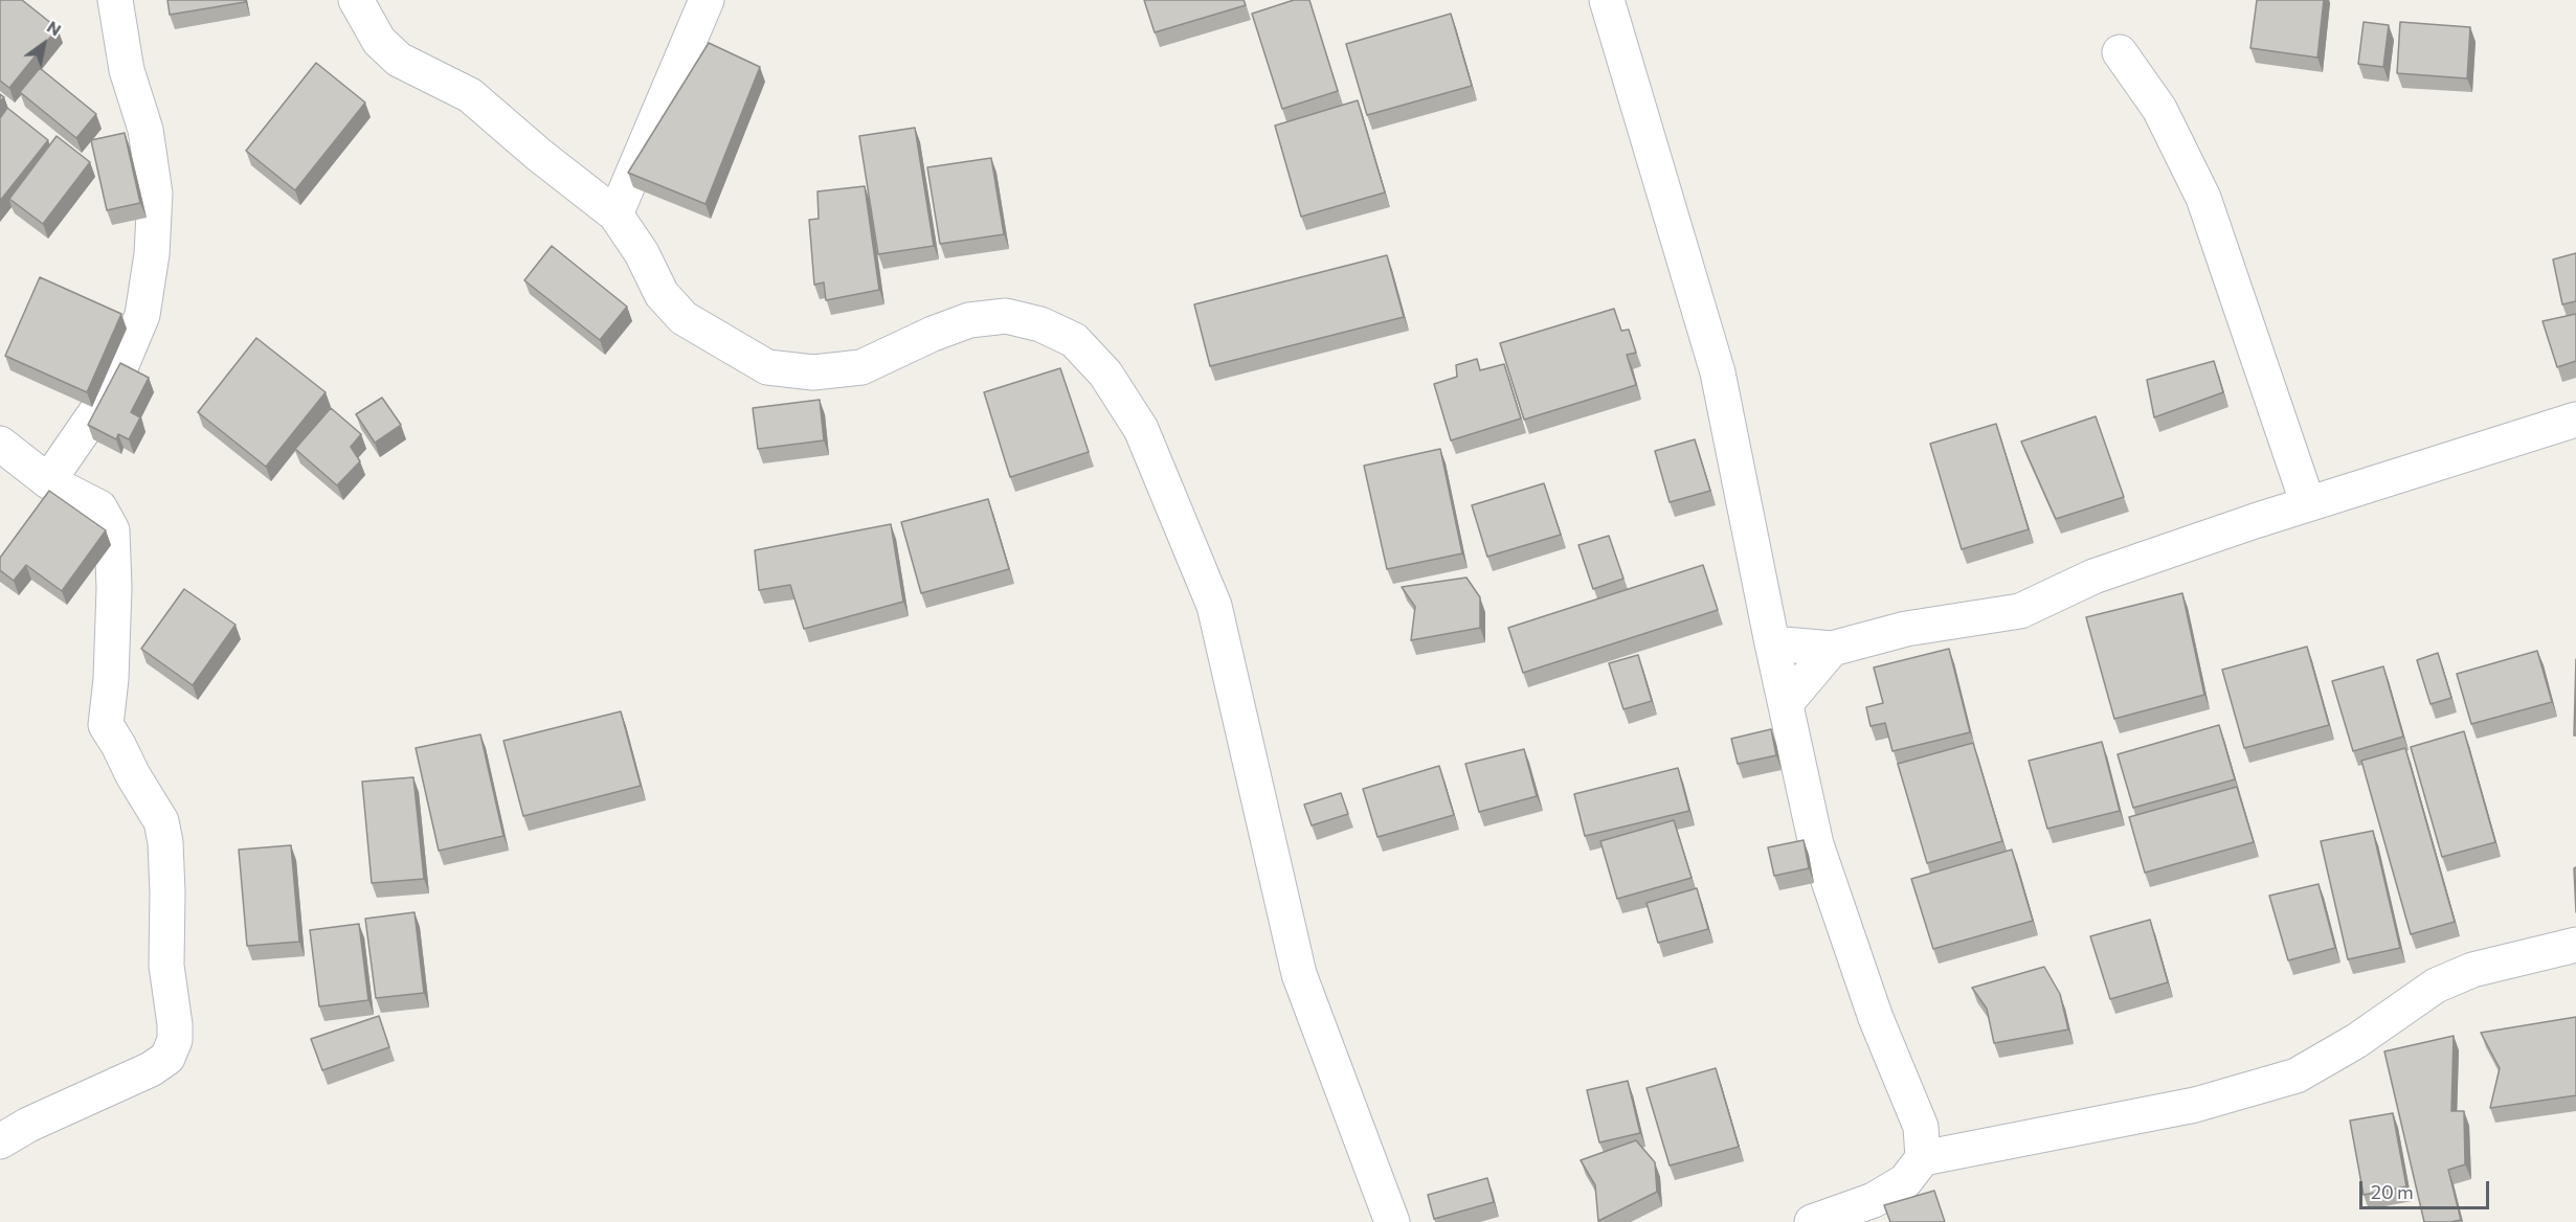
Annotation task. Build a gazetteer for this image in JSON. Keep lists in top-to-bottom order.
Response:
{
  "scale_bar": "20 m",
  "north": "top right"
}
